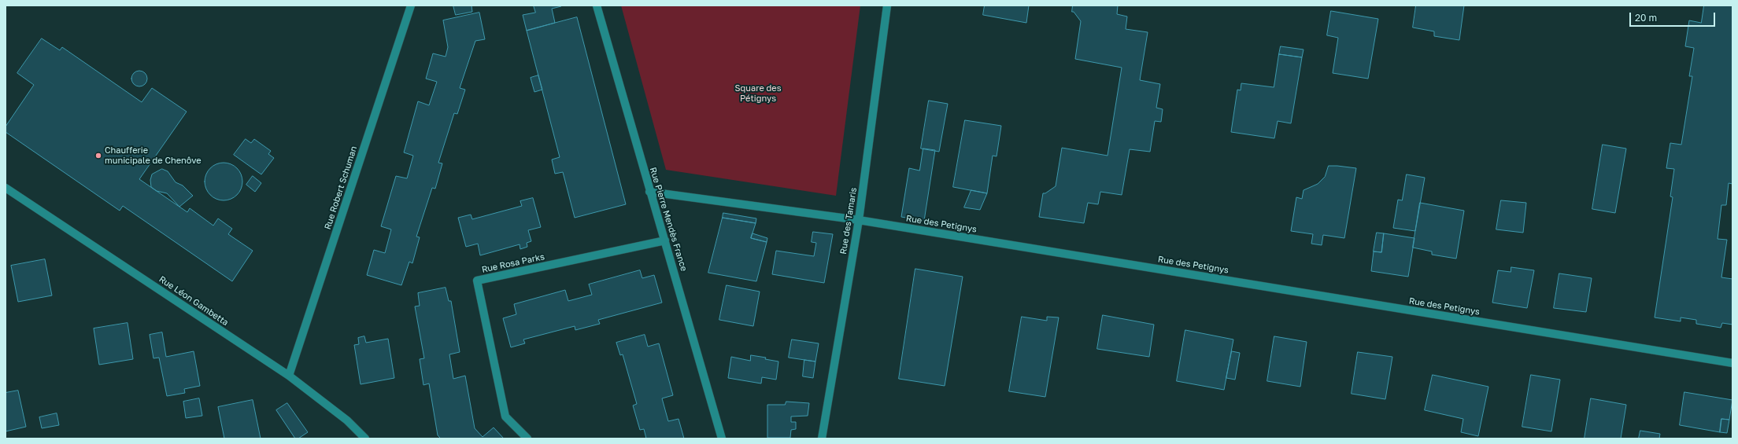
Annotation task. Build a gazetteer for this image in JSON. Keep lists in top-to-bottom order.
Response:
{
  "streets": {
    "street": [
      "Rue Robert Schuman",
      "Rue Pierre Mendès France",
      "Rue des Tamaris",
      "Rue des Petignys",
      "Rue Rosa Parks",
      "Rue Léon Gambetta"
    ]
  },
  "crossings": [
    ["Rue Robert Schuman", "Rue Léon Gambetta"],
    ["Rue Pierre Mendès France", "Rue des Petignys"],
    ["Rue Pierre Mendès France", "Rue Rosa Parks"],
    ["Rue des Tamaris", "Rue des Petignys"]
  ],
  "parks": ["Square des Pétignys"],
  "places": ["Chaufferie municipale de Chenôve"],
  "scale_bar": "20 m"
}
